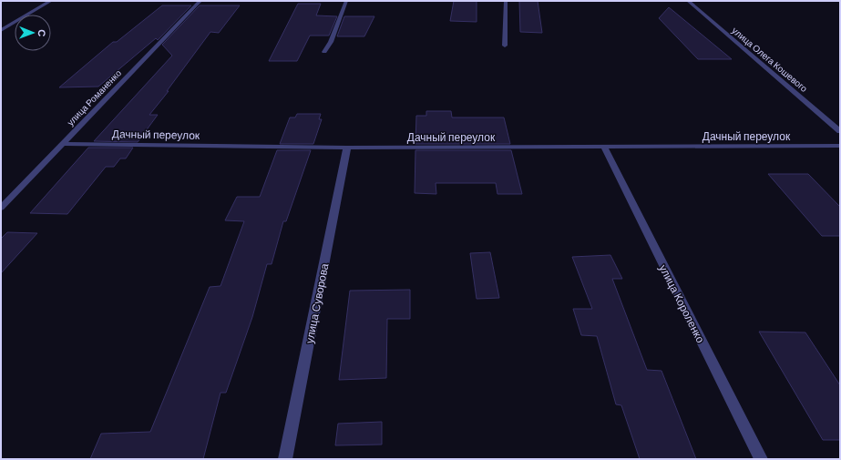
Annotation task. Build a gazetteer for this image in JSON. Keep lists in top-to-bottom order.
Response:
{
  "streets": {
    "street": [
      "улица Олега Кошевого",
      "улица Романенко",
      "Дачный переулок",
      "улица Суворова",
      "улица Короленко"
    ]
  },
  "crossings": [
    ["улица Романенко", "Дачный переулок"],
    ["Дачный переулок", "улица Суворова"],
    ["Дачный переулок", "улица Короленко"]
  ],
  "north": "right"
}
